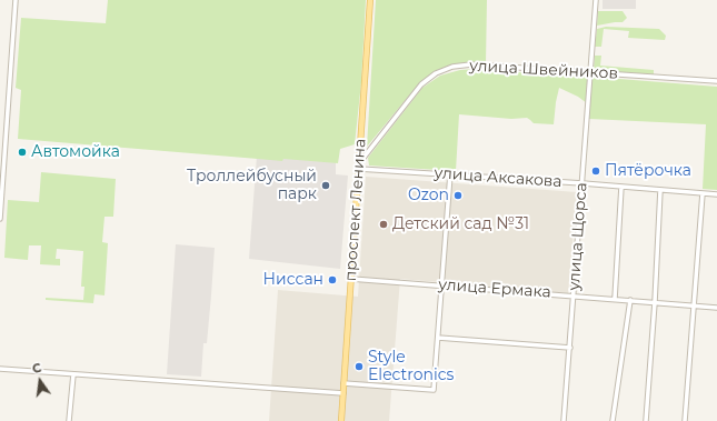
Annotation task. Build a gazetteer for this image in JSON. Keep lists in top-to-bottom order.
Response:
{
  "streets": {
    "main road": ["проспект Ленина"],
    "street": [
      "улица Швейников",
      "улица Аксакова",
      "улица Щорса",
      "улица Ермака"
    ]
  },
  "crossings": [
    ["улица Швейников", "улица Аксакова"],
    ["улица Швейников", "проспект Ленина"],
    ["улица Швейников", "улица Щорса"],
    ["улица Аксакова", "проспект Ленина"],
    ["улица Аксакова", "улица Щорса"],
    ["проспект Ленина", "улица Ермака"],
    ["улица Щорса", "улица Ермака"]
  ],
  "places": [
    "Автомойка",
    "Пятёрочка",
    "Троллейбусный парк",
    "Ozon",
    "Детский сад №31",
    "Ниссан",
    "Style Electronics"
  ],
  "north": "top"
}
